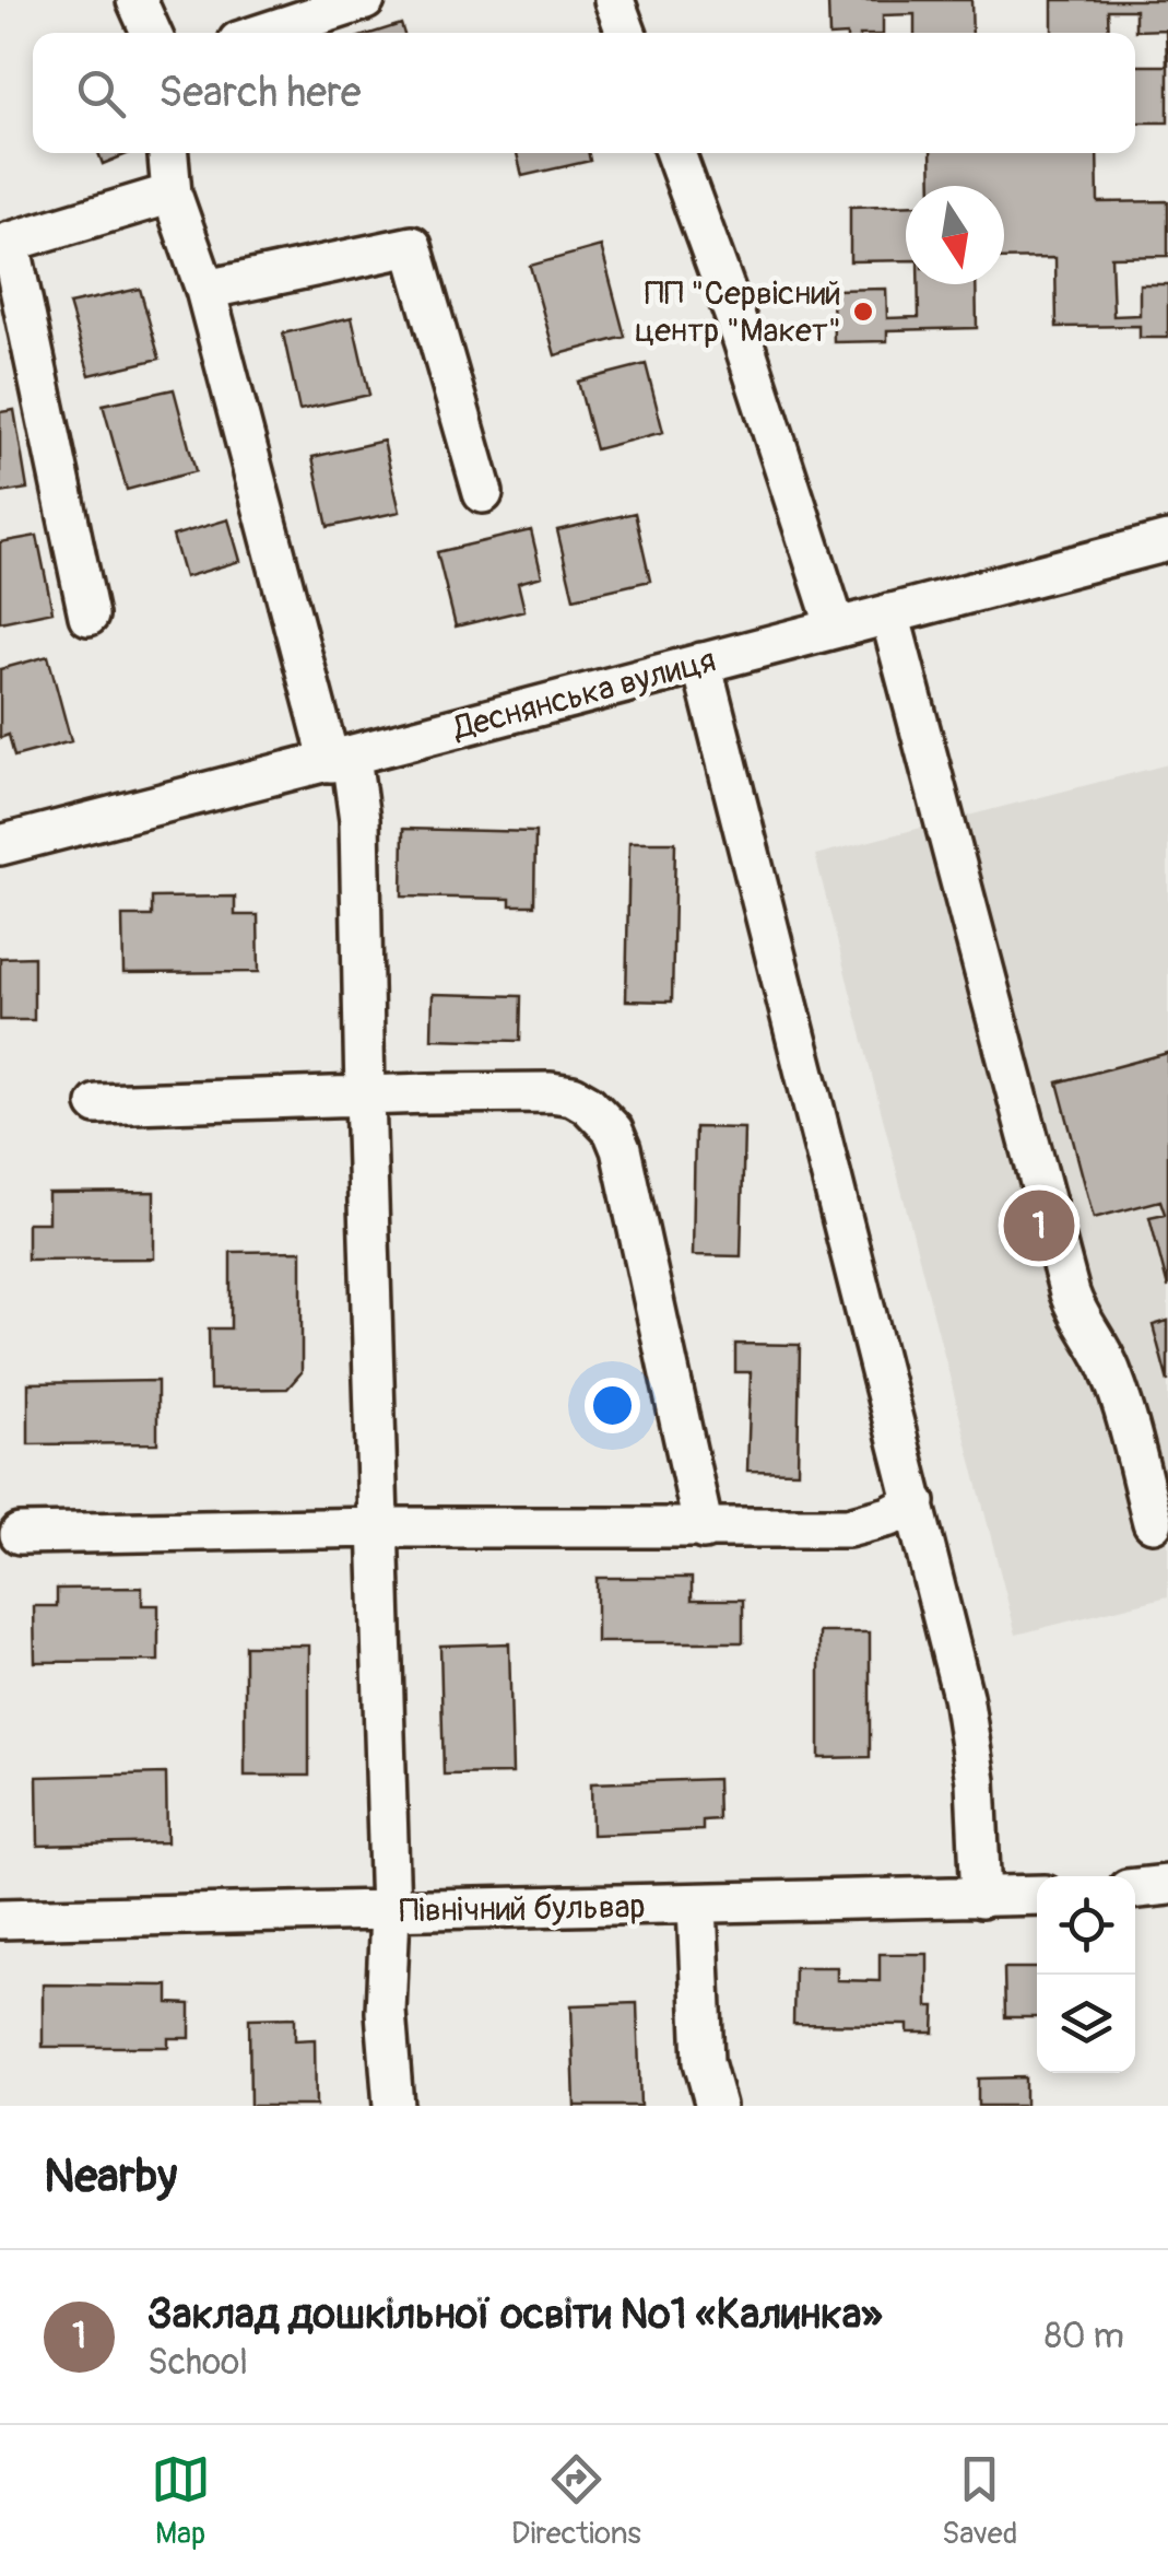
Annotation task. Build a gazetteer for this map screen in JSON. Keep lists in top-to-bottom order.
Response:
{
  "streets": {
    "street": ["Деснянська вулиця", "Північний бульвар"]
  },
  "places": ["ПП \"Сервісний центр \"Макет\""],
  "north": "bottom",
  "page": {
    "search": "Search here",
    "pins": "1",
    "heading": "Nearby",
    "list": [
      {
        "mark": "1",
        "name": "Заклад дошкільної освіти №1 «Калинка»",
        "note": "School",
        "value": "80 m"
      }
    ],
    "nav": ["Map", "Directions", "Saved"]
  }
}
